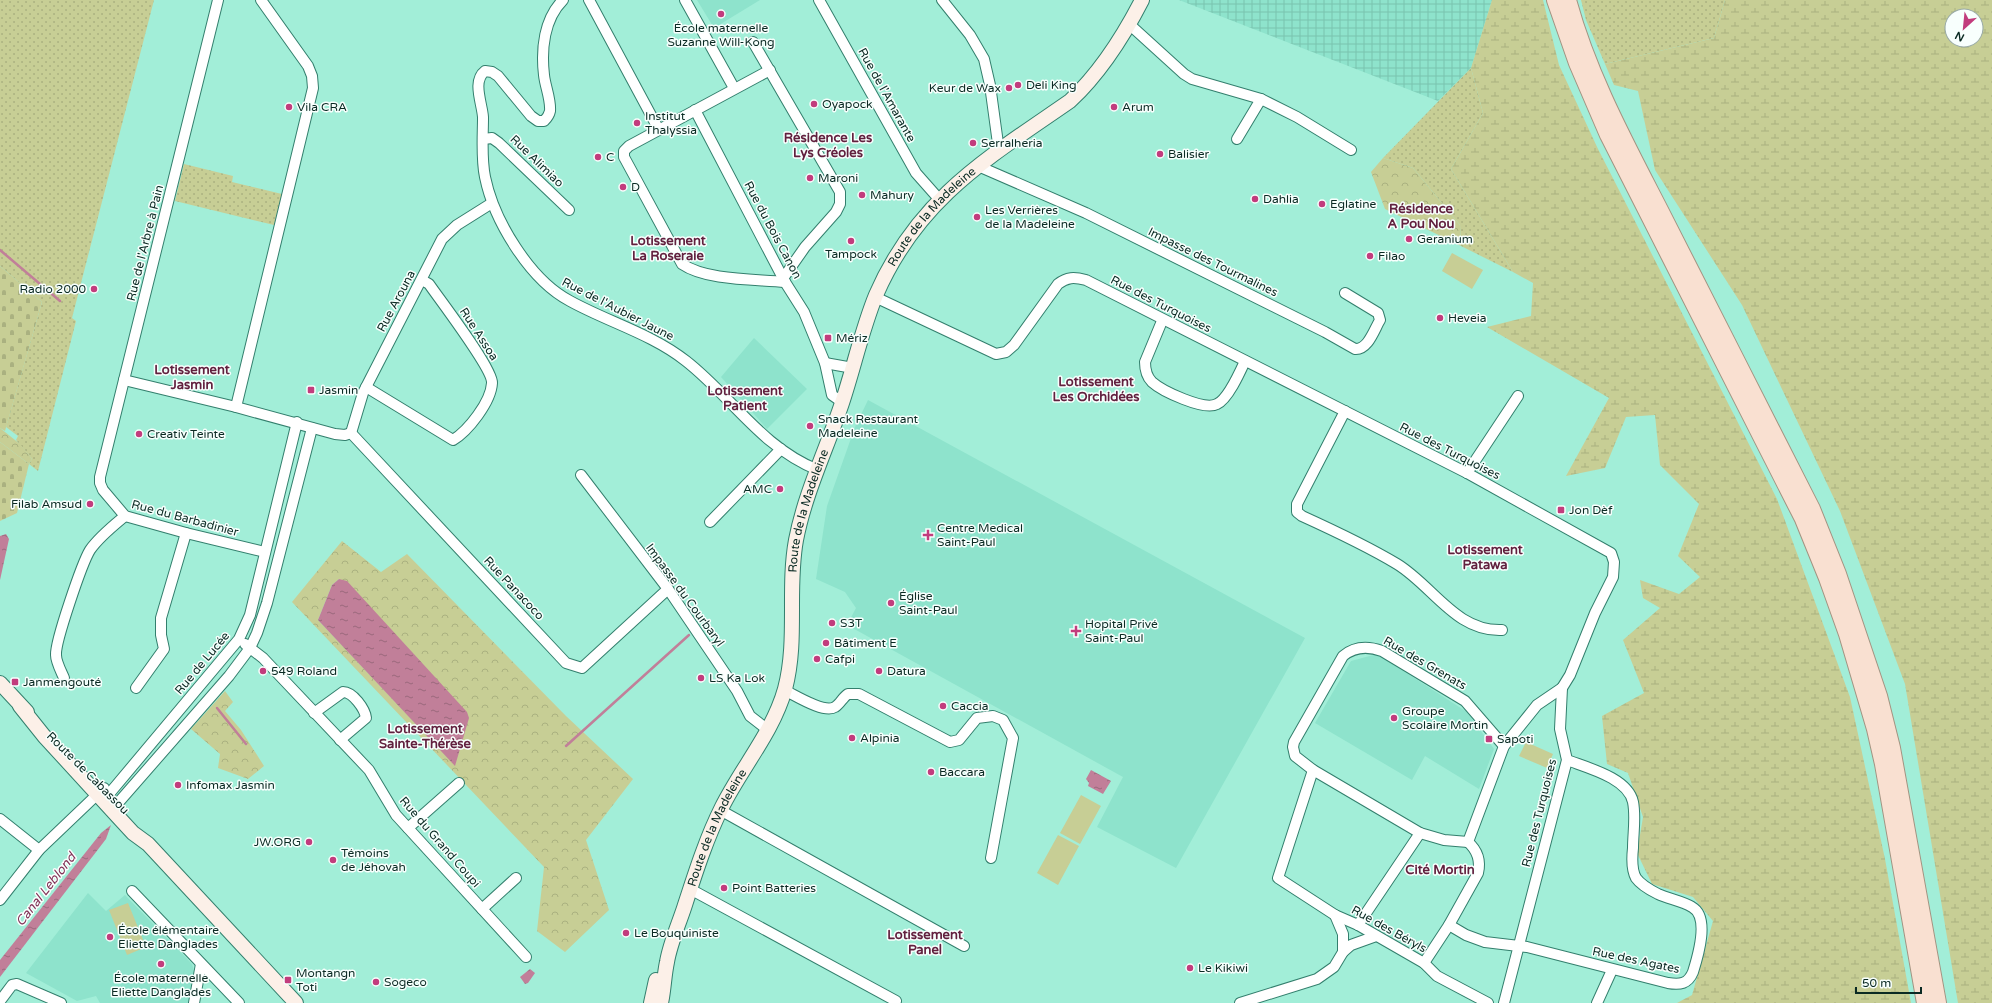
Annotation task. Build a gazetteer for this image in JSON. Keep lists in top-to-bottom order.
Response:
{
  "streets": {
    "main road": ["Route de la Madeleine", "Route de Cabassou"],
    "street": [
      "Rue de l'Amarante",
      "Rue Alimiao",
      "Rue du Bois Canon",
      "Rue de l'Arbre à Pain",
      "Impasse des Tourmalines",
      "Rue Arouna",
      "Rue des Turquoises",
      "Rue de l'Aubier Jaune",
      "Rue Assoa",
      "Rue du Barbadinier",
      "Rue Panacoco",
      "Impasse du Courbaryl",
      "Rue de Lucée",
      "Rue des Grenats",
      "Rue du Grand Coupi",
      "Rue des Béryls",
      "Rue des Agates"
    ]
  },
  "crossings": [
    ["Rue de l'Amarante", "Route de la Madeleine"],
    ["Rue Alimiao", "Rue de l'Aubier Jaune"],
    ["Route de la Madeleine", "Rue du Bois Canon"],
    ["Route de la Madeleine", "Impasse des Tourmalines"],
    ["Route de la Madeleine", "Rue des Turquoises"],
    ["Route de la Madeleine", "Rue de l'Aubier Jaune"],
    ["Route de la Madeleine", "Impasse du Courbaryl"],
    ["Rue de l'Arbre à Pain", "Rue du Barbadinier"],
    ["Rue Arouna", "Rue de l'Aubier Jaune"],
    ["Rue Arouna", "Rue Assoa"],
    ["Rue Arouna", "Rue Panacoco"],
    ["Rue des Turquoises", "Rue des Agates"],
    ["Rue du Barbadinier", "Rue de Lucée"],
    ["Rue Panacoco", "Impasse du Courbaryl"],
    ["Rue de Lucée", "Route de Cabassou"],
    ["Rue de Lucée", "Rue du Grand Coupi"],
    ["Rue des Grenats", "Rue des Béryls"]
  ],
  "districts": [
    "Résidence Les Lys Créoles",
    "Résidence A Pou Nou",
    "Lotissement La Roseraie",
    "Lotissement Jasmin",
    "Lotissement Les Orchidées",
    "Lotissement Patient",
    "Lotissement Patawa",
    "Lotissement Sainte-Thérèse",
    "Cité Mortin",
    "Lotissement Panel"
  ],
  "water": ["Canal Leblond"],
  "places": {
    "other": [
      "École maternelle Suzanne Will-Kong",
      "Deli King",
      "Keur de Wax",
      "Oyapock",
      "Vila CRA",
      "Arum",
      "Institut Thalyssia",
      "Serralheria",
      "Balisier",
      "C",
      "Maroni",
      "D",
      "Mahury",
      "Dahlia",
      "Eglatine",
      "Les Verrières de la Madeleine",
      "Geranium",
      "Tampock",
      "Filao",
      "Radio 2000",
      "Heveia",
      "Snack Restaurant Madeleine",
      "Creativ Teinte",
      "AMC",
      "Filab Amsud",
      "Église Saint-Paul",
      "S3T",
      "Bâtiment E",
      "Cafpi",
      "549 Roland",
      "Datura",
      "LS Ka Lok",
      "Caccia",
      "Groupe Scolaire Mortin",
      "Alpinia",
      "Baccara",
      "Infomax Jasmin",
      "JW.ORG",
      "Témoins de Jéhovah",
      "Point Batteries",
      "Le Bouquiniste",
      "École élémentaire Eliette Danglades",
      "École maternelle Eliette Danglades",
      "Le Kikiwi",
      "Sogeco"
    ],
    "transit": [
      "Mériz",
      "Jasmin",
      "Jon Dèf",
      "Janmengouté",
      "Sapoti",
      "Montangn Toti"
    ],
    "health": ["Centre Medical Saint-Paul", "Hopital Privé Saint-Paul"]
  },
  "scale_bar": "50 m",
  "north": "bottom left"
}
